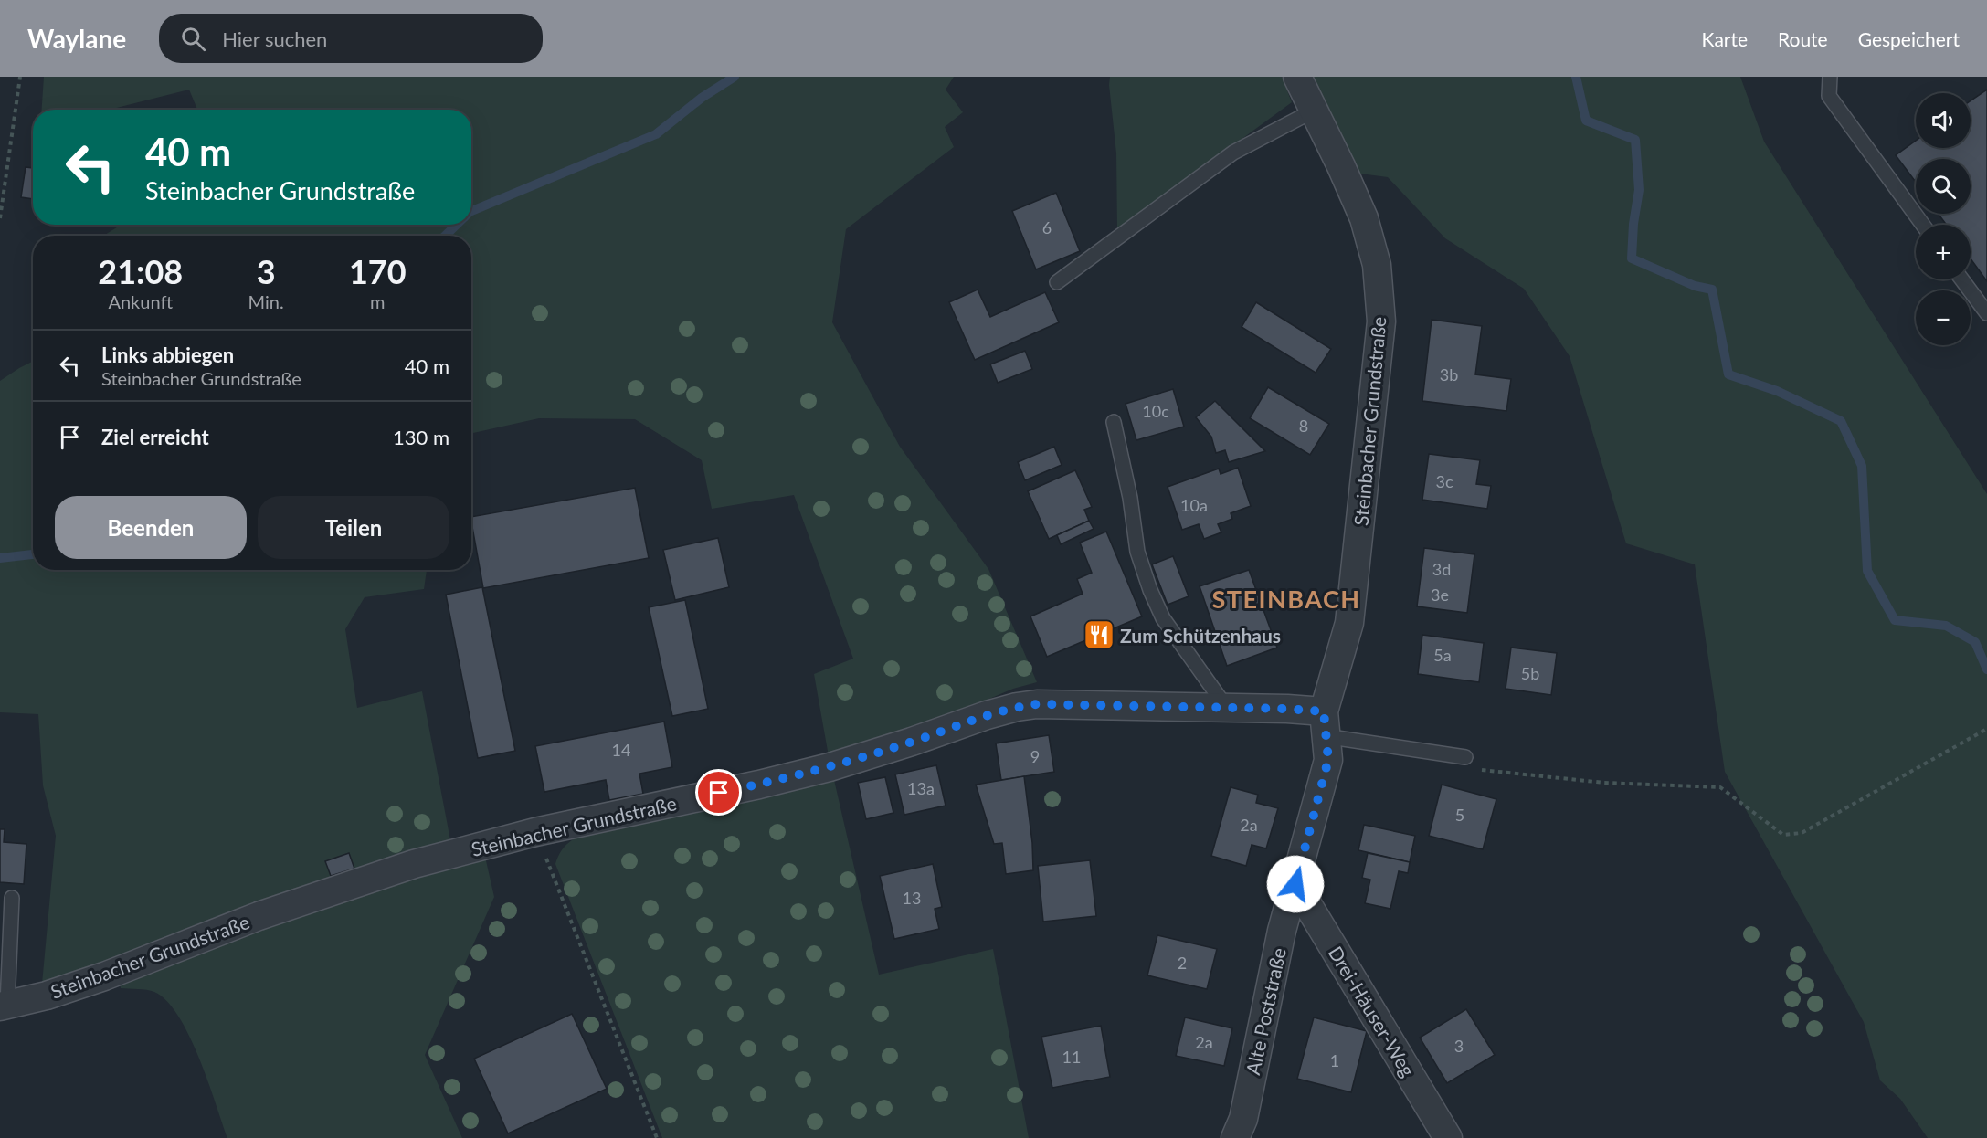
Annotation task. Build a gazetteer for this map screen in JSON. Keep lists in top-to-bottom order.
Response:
{
  "streets": {
    "street": ["Steinbacher Grundstraße", "Alte Poststraße", "Drei-Häuser-Weg"]
  },
  "crossings": [
    ["Steinbacher Grundstraße", "Alte Poststraße"],
    ["Steinbacher Grundstraße", "Drei-Häuser-Weg"],
    ["Alte Poststraße", "Drei-Häuser-Weg"]
  ],
  "districts": ["STEINBACH"],
  "places": {
    "restaurant": ["Zum Schützenhaus"]
  },
  "house_numbers": [
    "6",
    "3b",
    "10c",
    "8",
    "3c",
    "10a",
    "3d",
    "3e",
    "5a",
    "5b",
    "14",
    "9",
    "13a",
    "5",
    "2a",
    "13",
    "2",
    "2a",
    "3",
    "11",
    "1"
  ],
  "page": {
    "header": "Waylane",
    "search": "Hier suchen",
    "nav": ["Karte", "Route", "Gespeichert"],
    "map_buttons": ["+", "−"],
    "turn": ["40 m", "Steinbacher Grundstraße"],
    "eta": [
      "21:08",
      "Ankunft",
      "3",
      "Min.",
      "170",
      "m"
    ],
    "list": [
      {
        "name": "Links abbiegen",
        "note": "Steinbacher Grundstraße",
        "value": "40 m"
      },
      {
        "name": "Ziel erreicht",
        "value": "130 m"
      }
    ],
    "buttons": ["Beenden", "Teilen"]
  }
}
